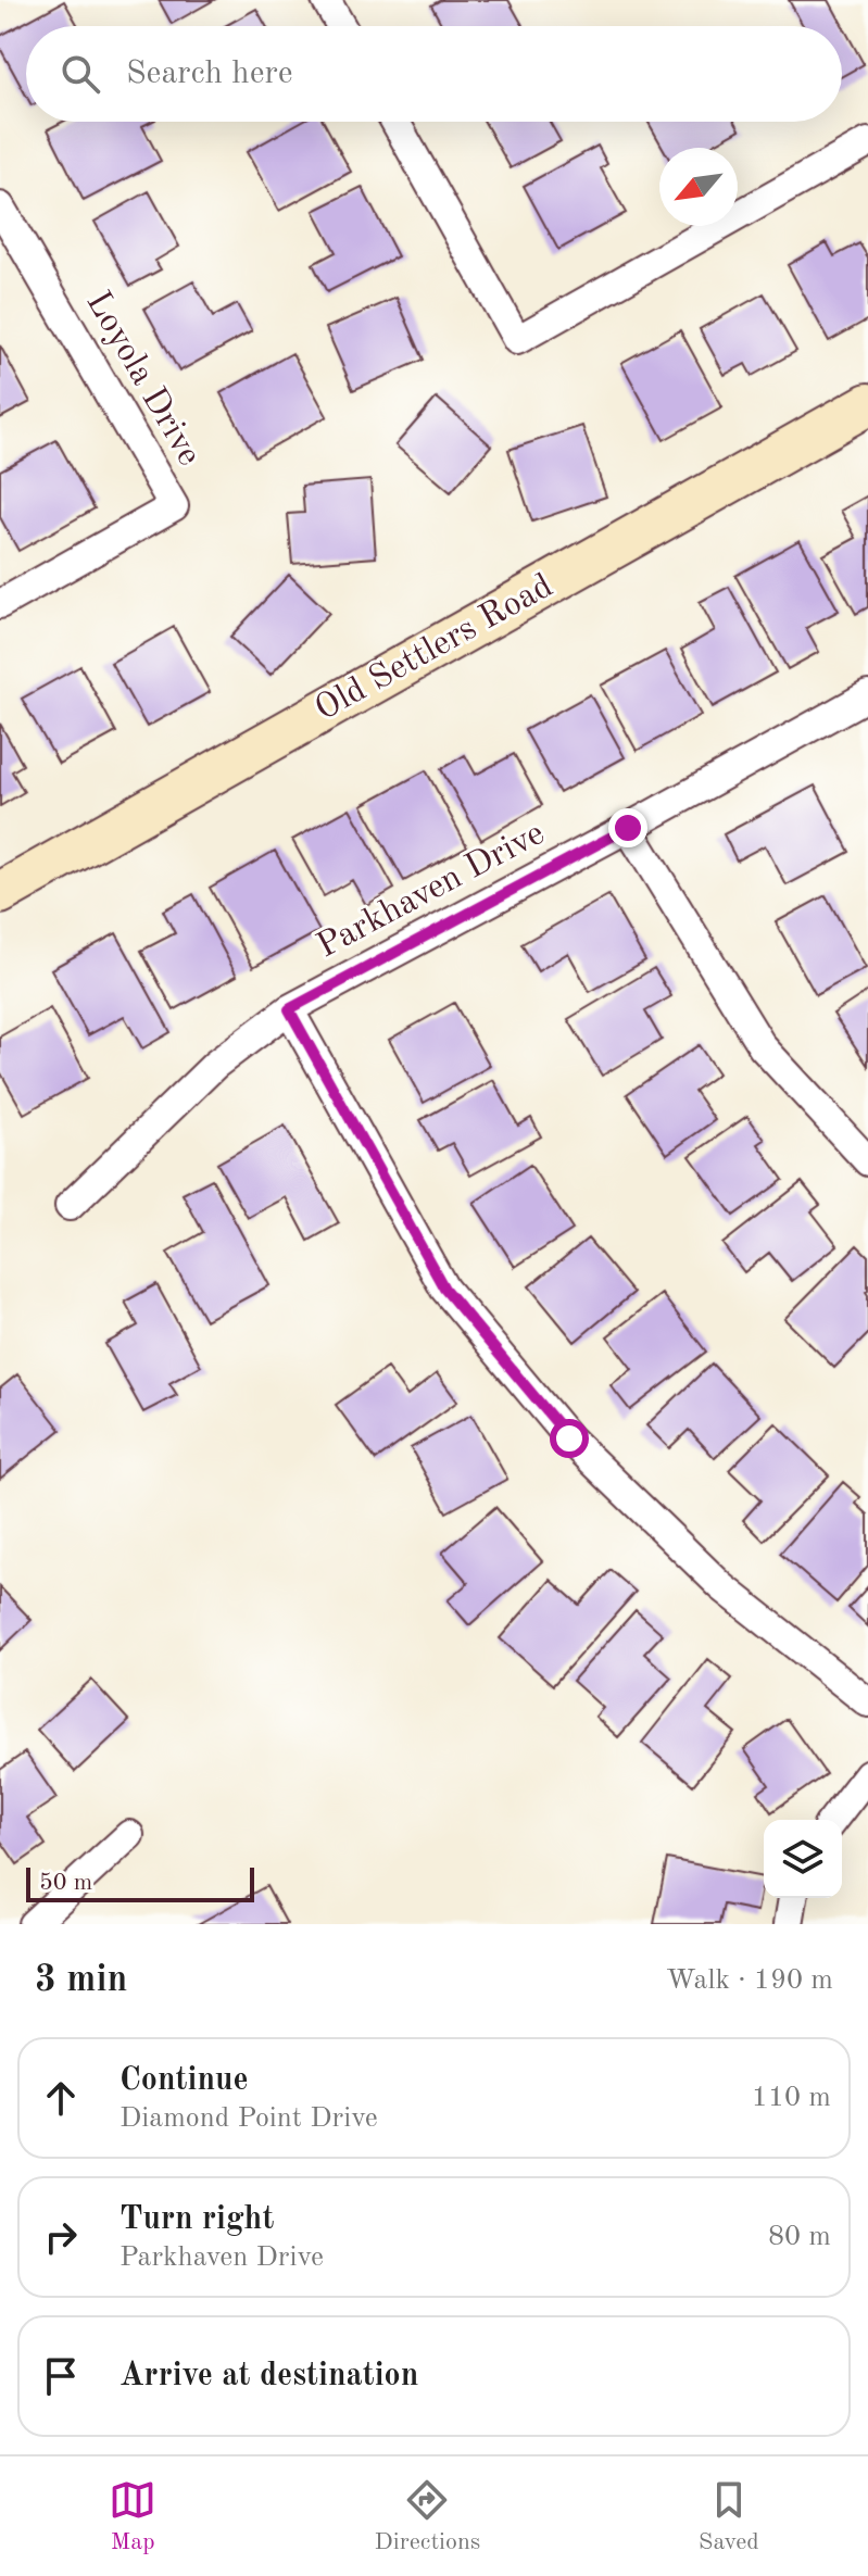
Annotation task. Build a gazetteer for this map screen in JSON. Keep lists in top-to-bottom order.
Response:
{
  "streets": {
    "main road": ["Old Settlers Road"],
    "street": ["Loyola Drive", "Parkhaven Drive"]
  },
  "scale_bar": "50 m",
  "north": "bottom left",
  "page": {
    "search": "Search here",
    "scale": "50 m",
    "heading": ["3 min", "Walk · 190 m"],
    "list": [
      ["Continue", "Diamond Point Drive", "110 m"],
      ["Turn right", "Parkhaven Drive", "80 m"],
      "Arrive at destination"
    ],
    "nav": ["Map", "Directions", "Saved"]
  }
}
